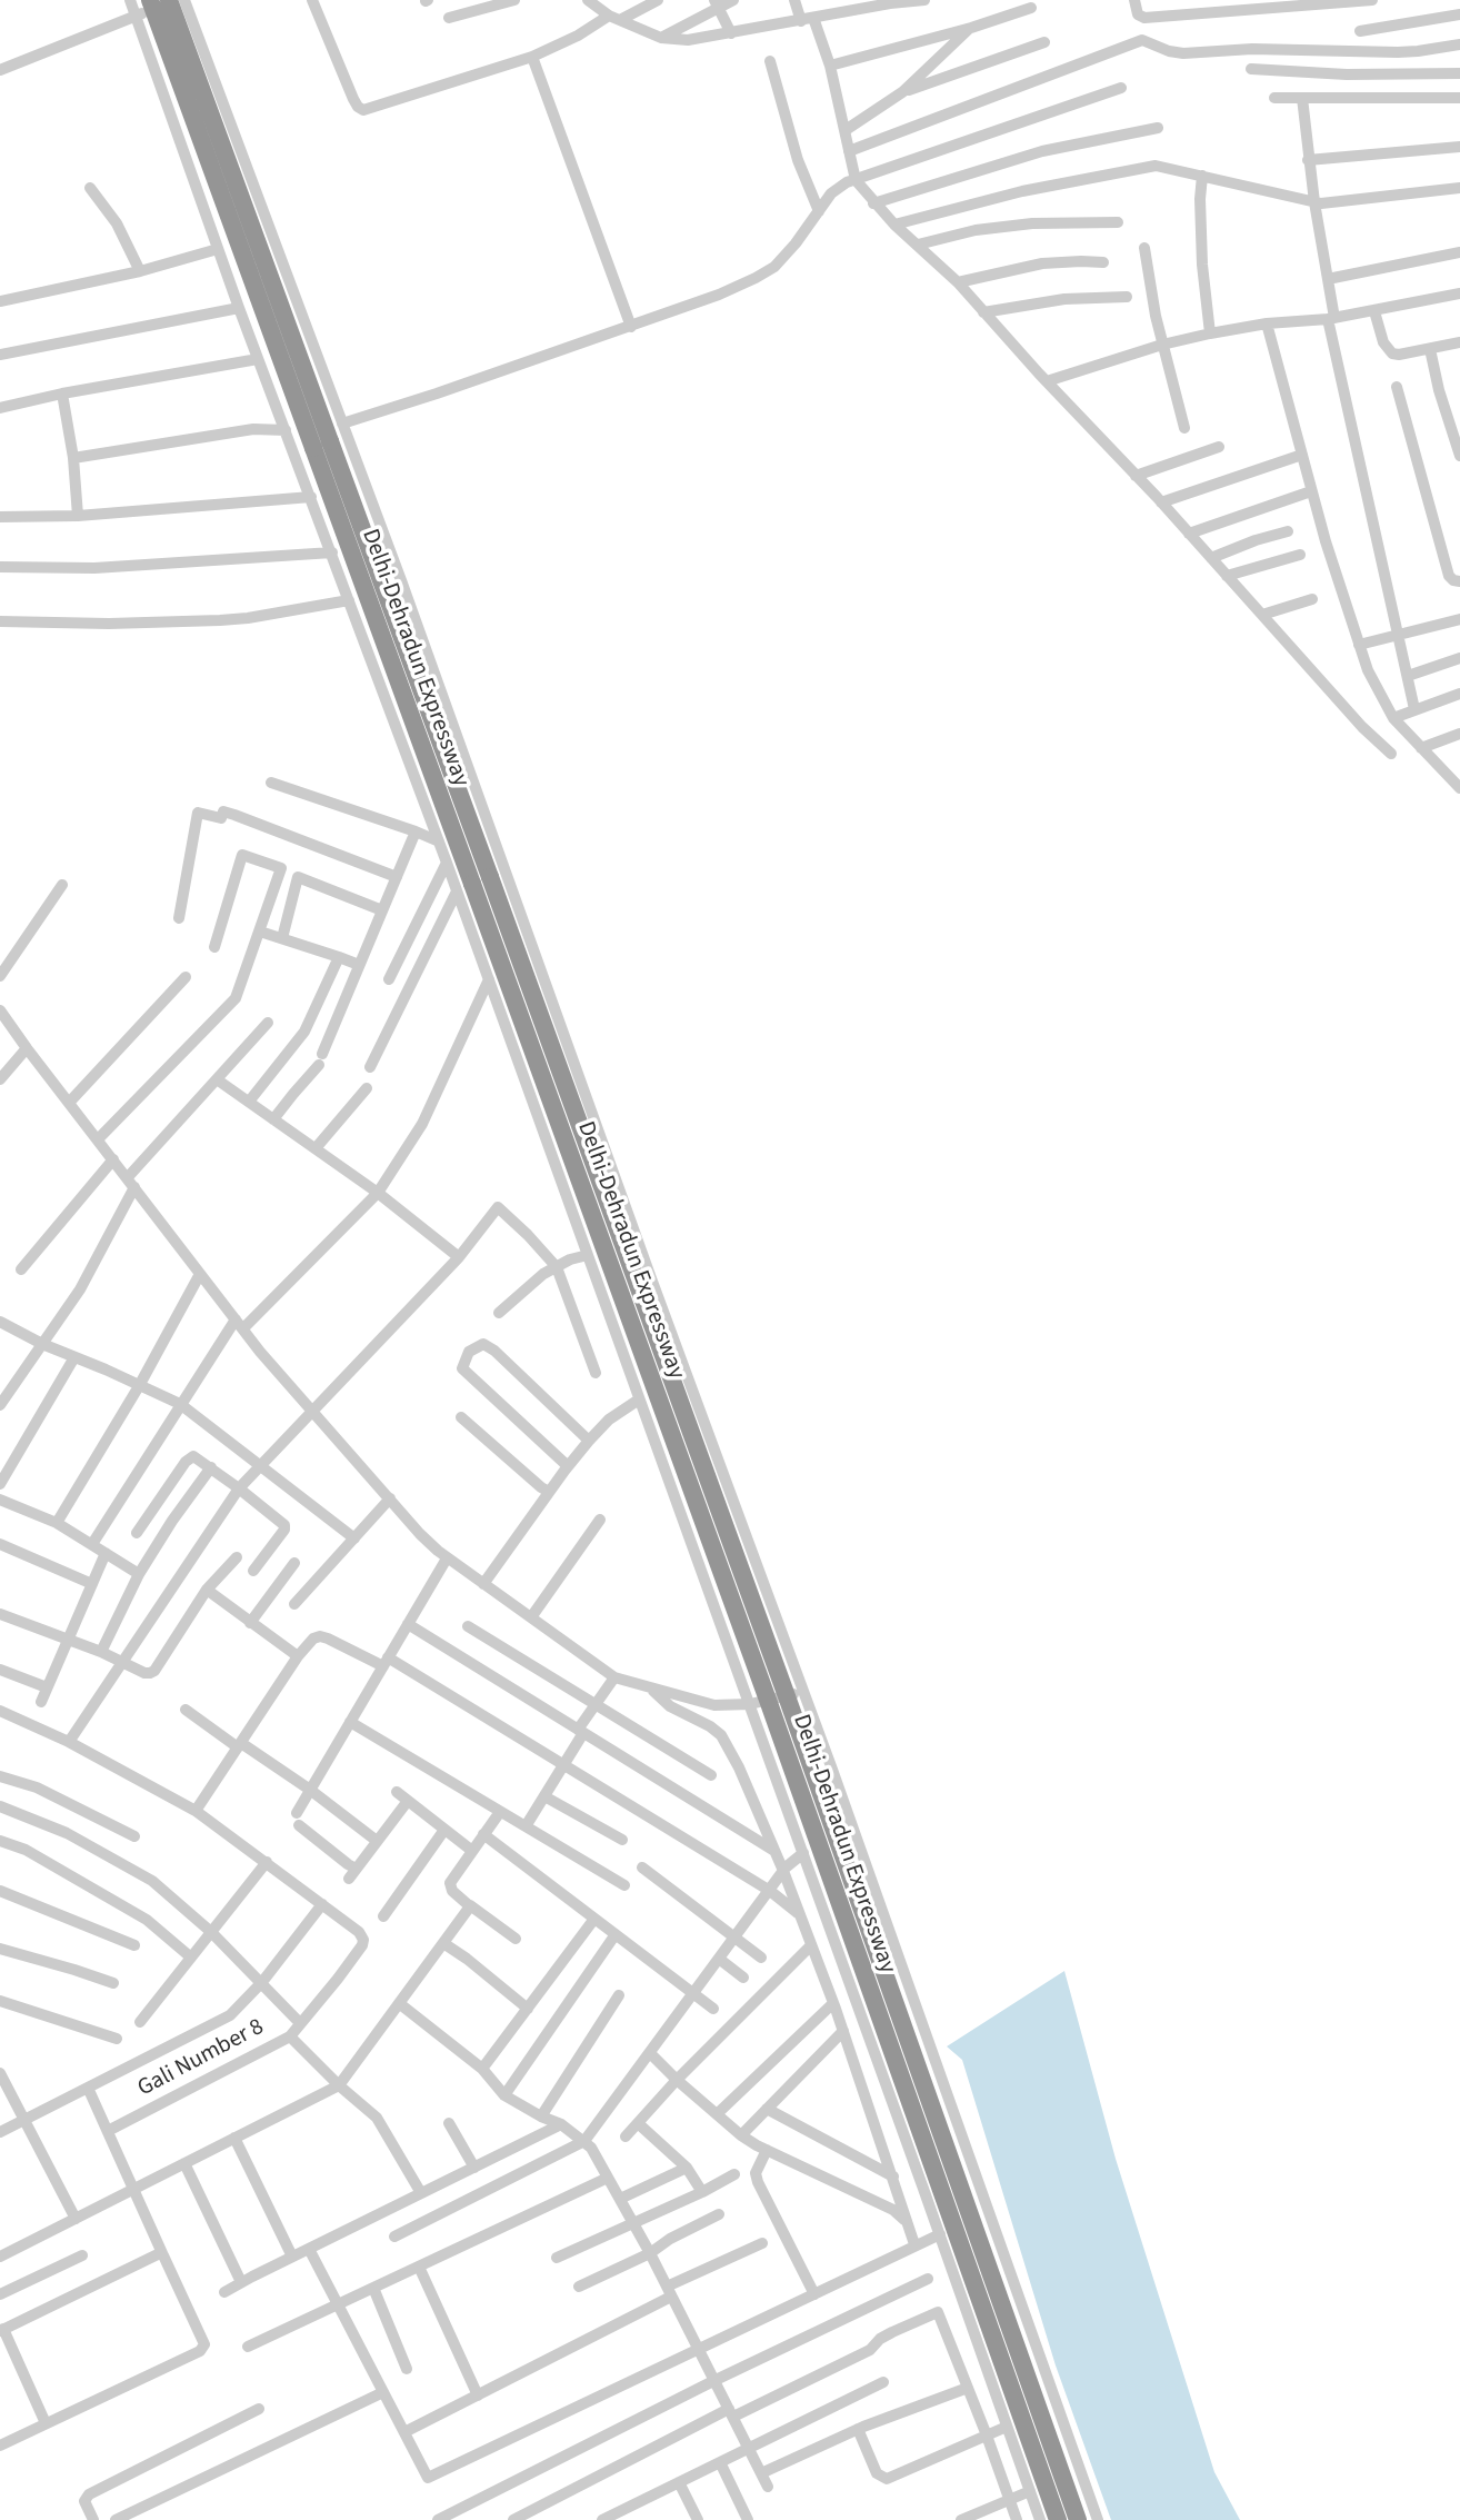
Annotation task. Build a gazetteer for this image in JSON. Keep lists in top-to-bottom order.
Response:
{
  "streets": {
    "highway": ["Delhi-Dehradun Expressway"],
    "street": ["Gali Number 8"]
  }
}
